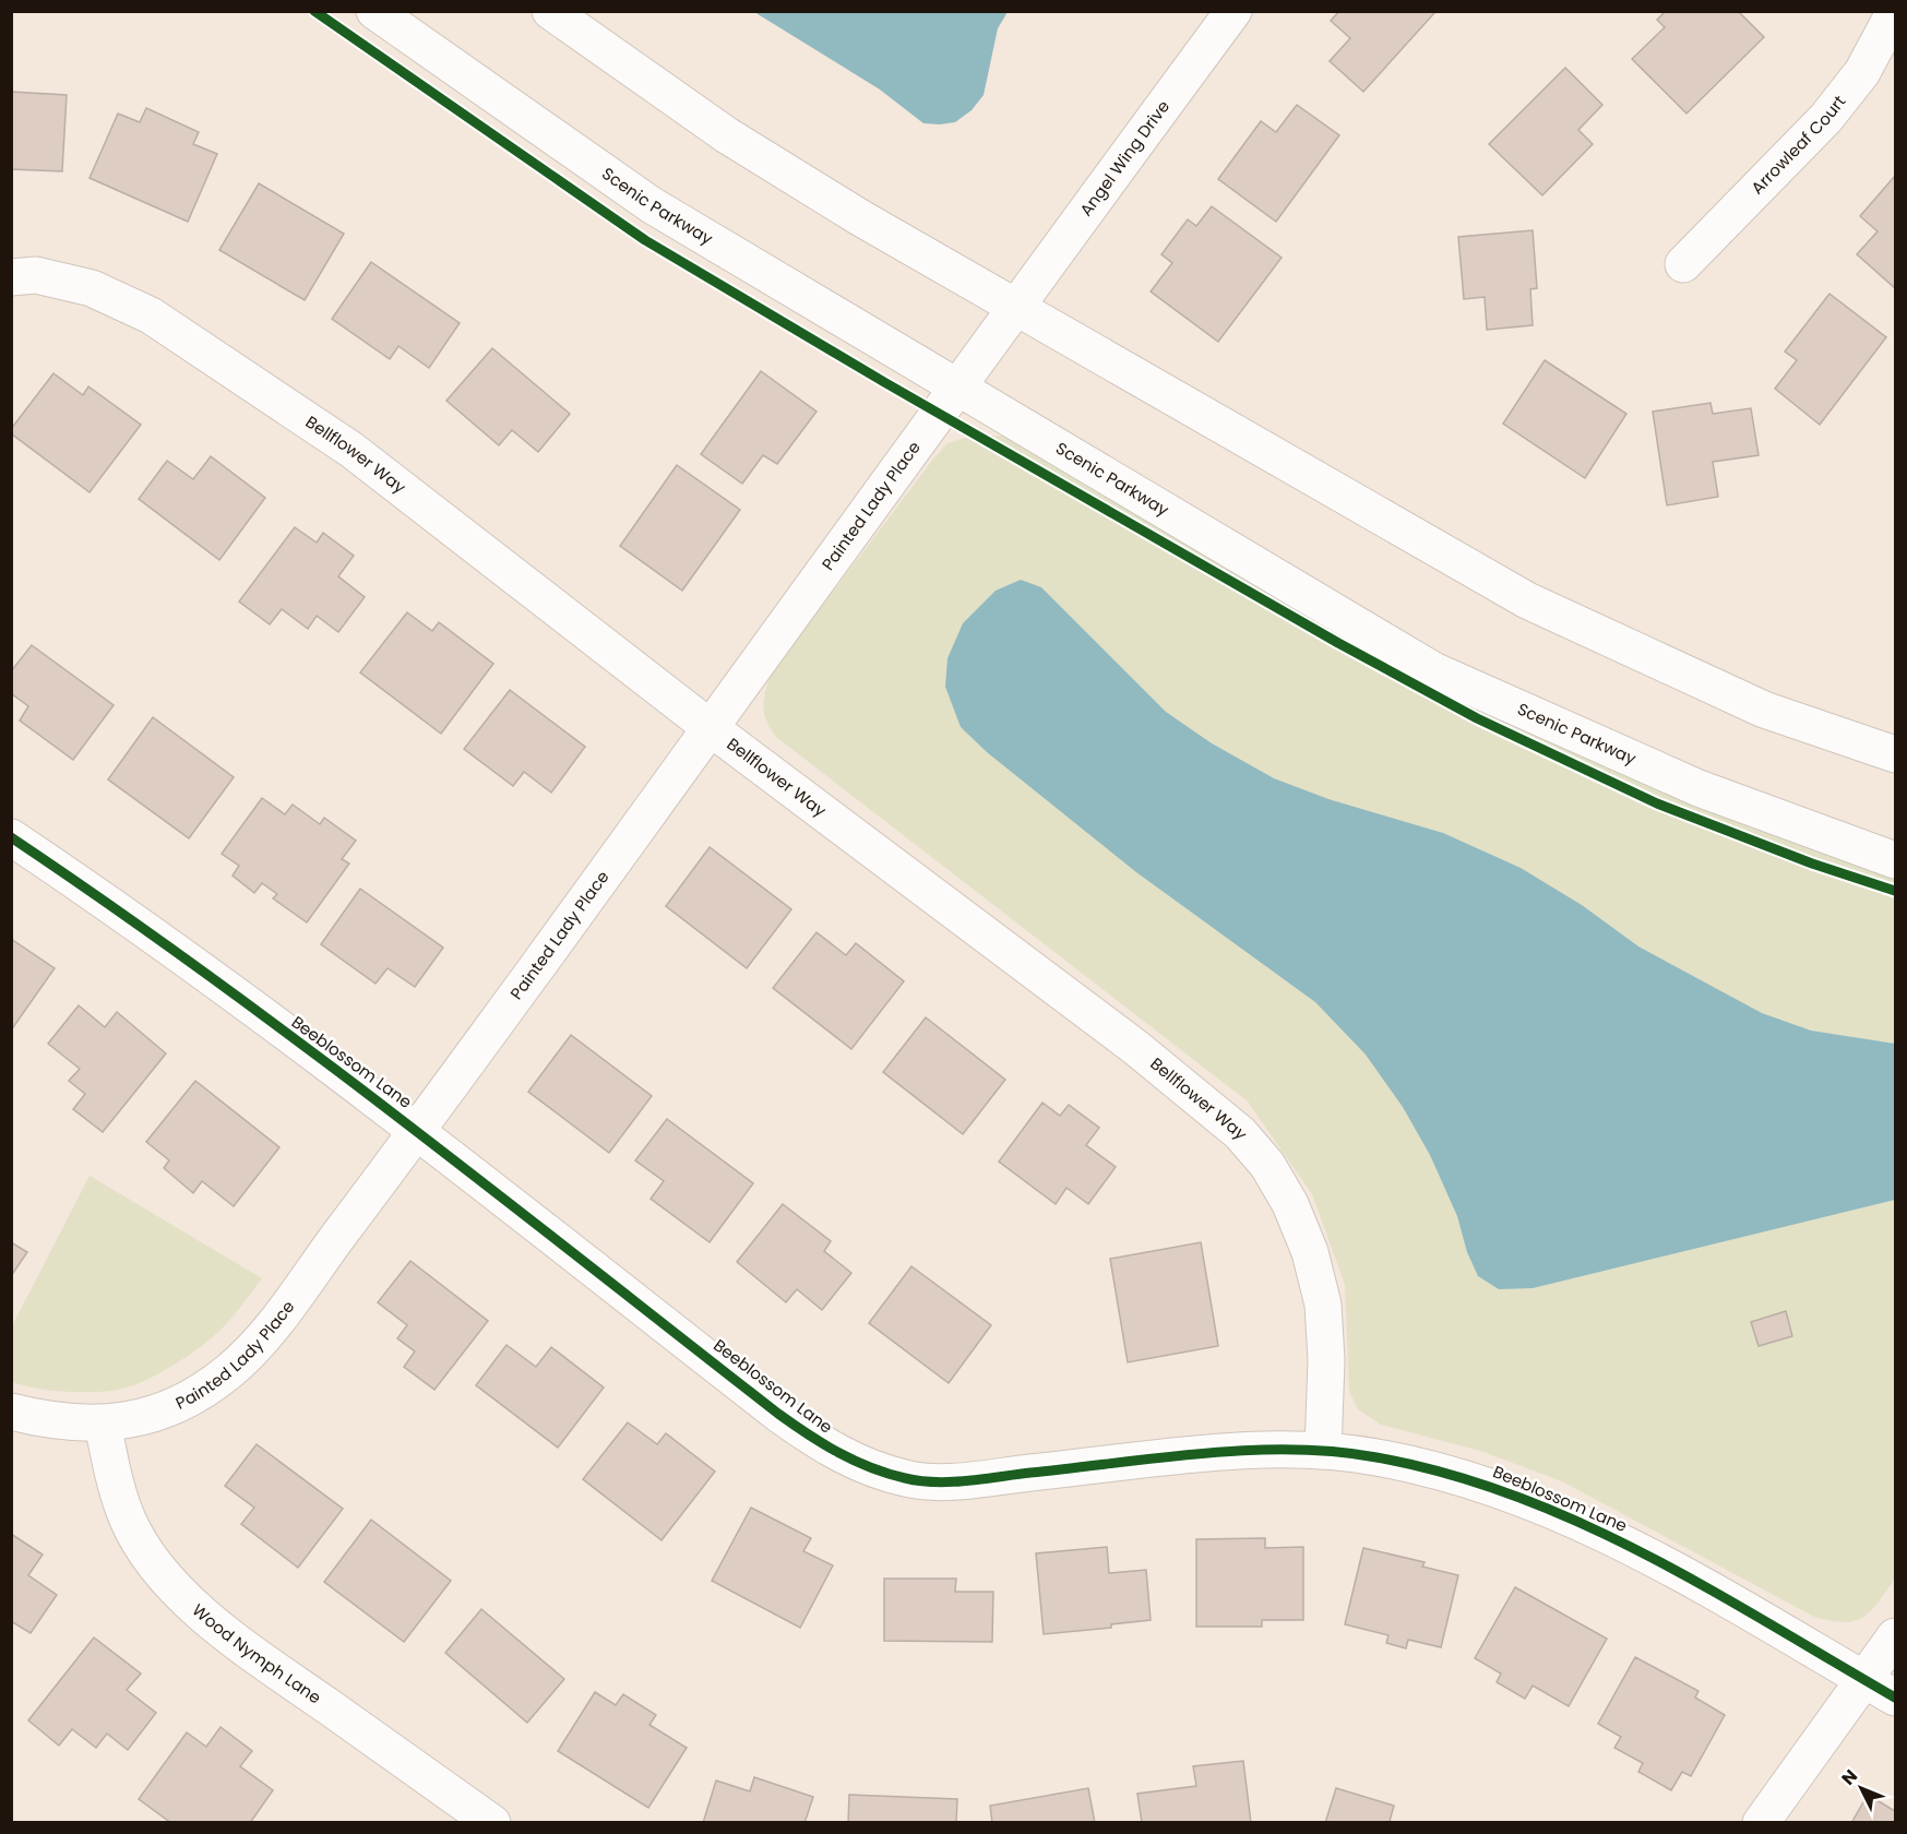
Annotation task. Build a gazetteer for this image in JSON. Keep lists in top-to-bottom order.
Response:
{
  "streets": {
    "street": [
      "Arrowleaf Court",
      "Angel Wing Drive",
      "Scenic Parkway",
      "Bellflower Way",
      "Painted Lady Place",
      "Beeblossom Lane",
      "Wood Nymph Lane"
    ]
  },
  "crossings": [
    ["Angel Wing Drive", "Painted Lady Place"],
    ["Scenic Parkway", "Painted Lady Place"],
    ["Bellflower Way", "Painted Lady Place"],
    ["Bellflower Way", "Beeblossom Lane"],
    ["Painted Lady Place", "Beeblossom Lane"],
    ["Painted Lady Place", "Wood Nymph Lane"]
  ],
  "north": "top left"
}
